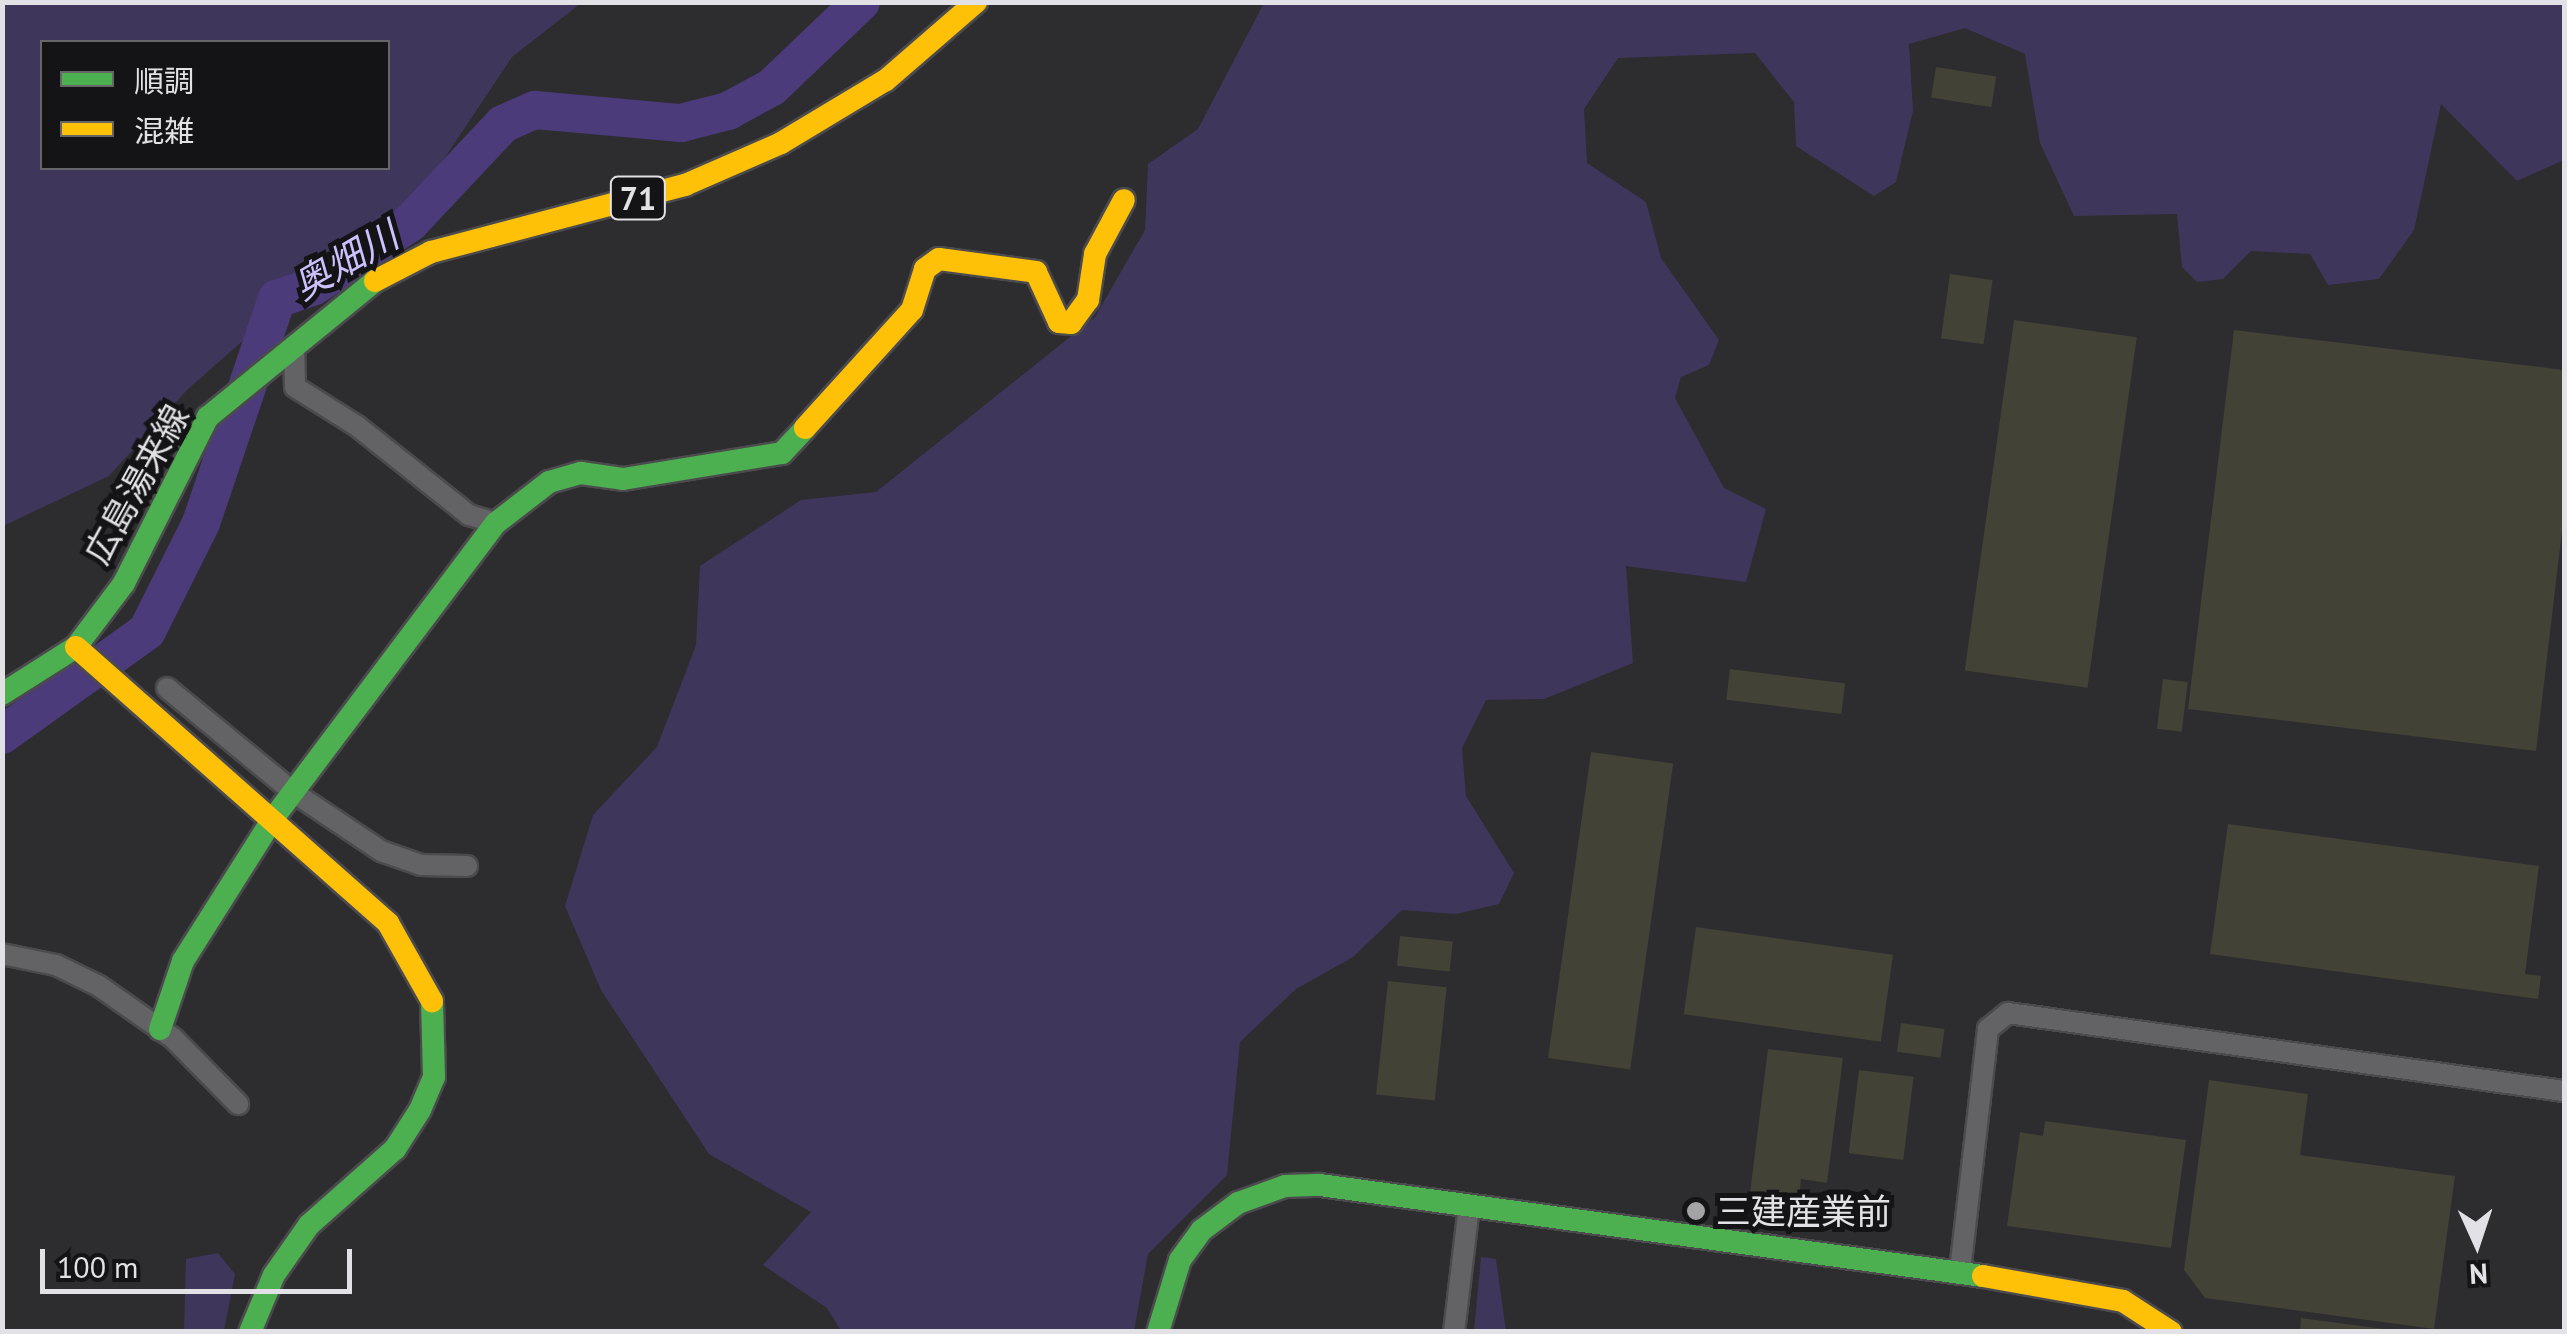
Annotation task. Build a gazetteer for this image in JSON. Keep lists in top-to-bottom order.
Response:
{
  "streets": {
    "street": ["71", "広島湯来線"]
  },
  "water": ["奥畑川"],
  "places": ["三建産業前"],
  "legend": ["順調", "混雑"],
  "scale_bar": "100 m",
  "north": "bottom"
}
